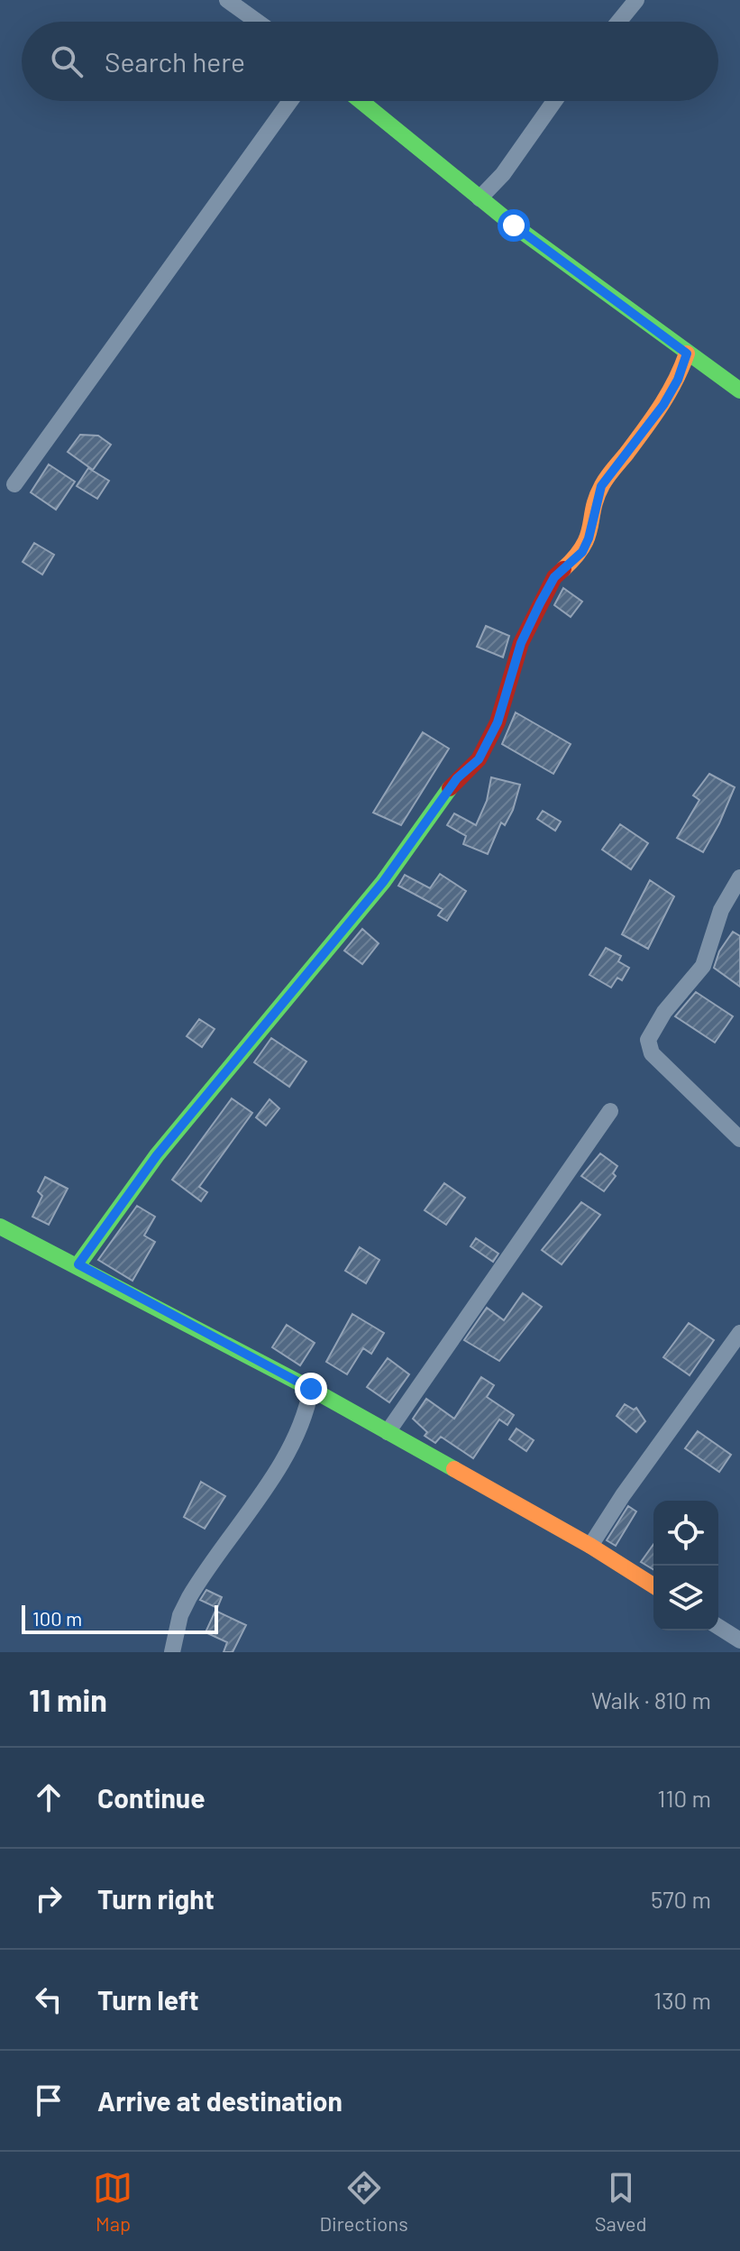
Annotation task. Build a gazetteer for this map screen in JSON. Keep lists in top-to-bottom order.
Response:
{
  "scale_bar": "100 m",
  "page": {
    "search": "Search here",
    "scale": "100 m",
    "heading": ["11 min", "Walk · 810 m"],
    "list": [
      ["Continue", "110 m"],
      ["Turn right", "570 m"],
      ["Turn left", "130 m"],
      "Arrive at destination"
    ],
    "nav": ["Map", "Directions", "Saved"]
  }
}
